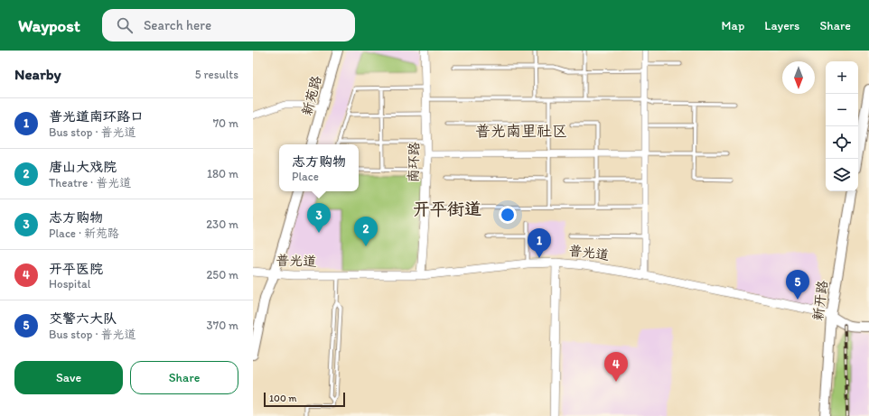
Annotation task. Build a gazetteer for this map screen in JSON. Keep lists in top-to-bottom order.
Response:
{
  "streets": {
    "main road": ["新苑路", "普光道", "新开路"],
    "street": ["南环路"]
  },
  "crossings": [
    ["南环路", "普光道"],
    ["普光道", "新开路"]
  ],
  "districts": ["普光南里社区", "开平街道"],
  "scale_bar": "100 m",
  "north": "bottom",
  "page": {
    "header": "Waypost",
    "search": "Search here",
    "nav": ["Map", "Layers", "Share"],
    "heading": ["Nearby", "5 results"],
    "map_buttons": ["+", "−"],
    "list": [
      {
        "mark": "1",
        "name": "普光道南环路口",
        "note": "Bus stop · 普光道",
        "value": "70 m"
      },
      {
        "mark": "2",
        "name": "唐山大戏院",
        "note": "Theatre · 普光道",
        "value": "180 m"
      },
      {
        "mark": "3",
        "name": "志方购物",
        "note": "Place · 新苑路",
        "value": "230 m"
      },
      {
        "mark": "4",
        "name": "开平医院",
        "note": "Hospital",
        "value": "250 m"
      },
      {
        "mark": "5",
        "name": "交警六大队",
        "note": "Bus stop · 普光道",
        "value": "370 m"
      }
    ],
    "popup": ["志方购物", "Place"],
    "pins": [
      "3",
      "2",
      "1",
      "5",
      "4"
    ],
    "buttons": ["Save", "Share"],
    "scale": "100 m"
  }
}
